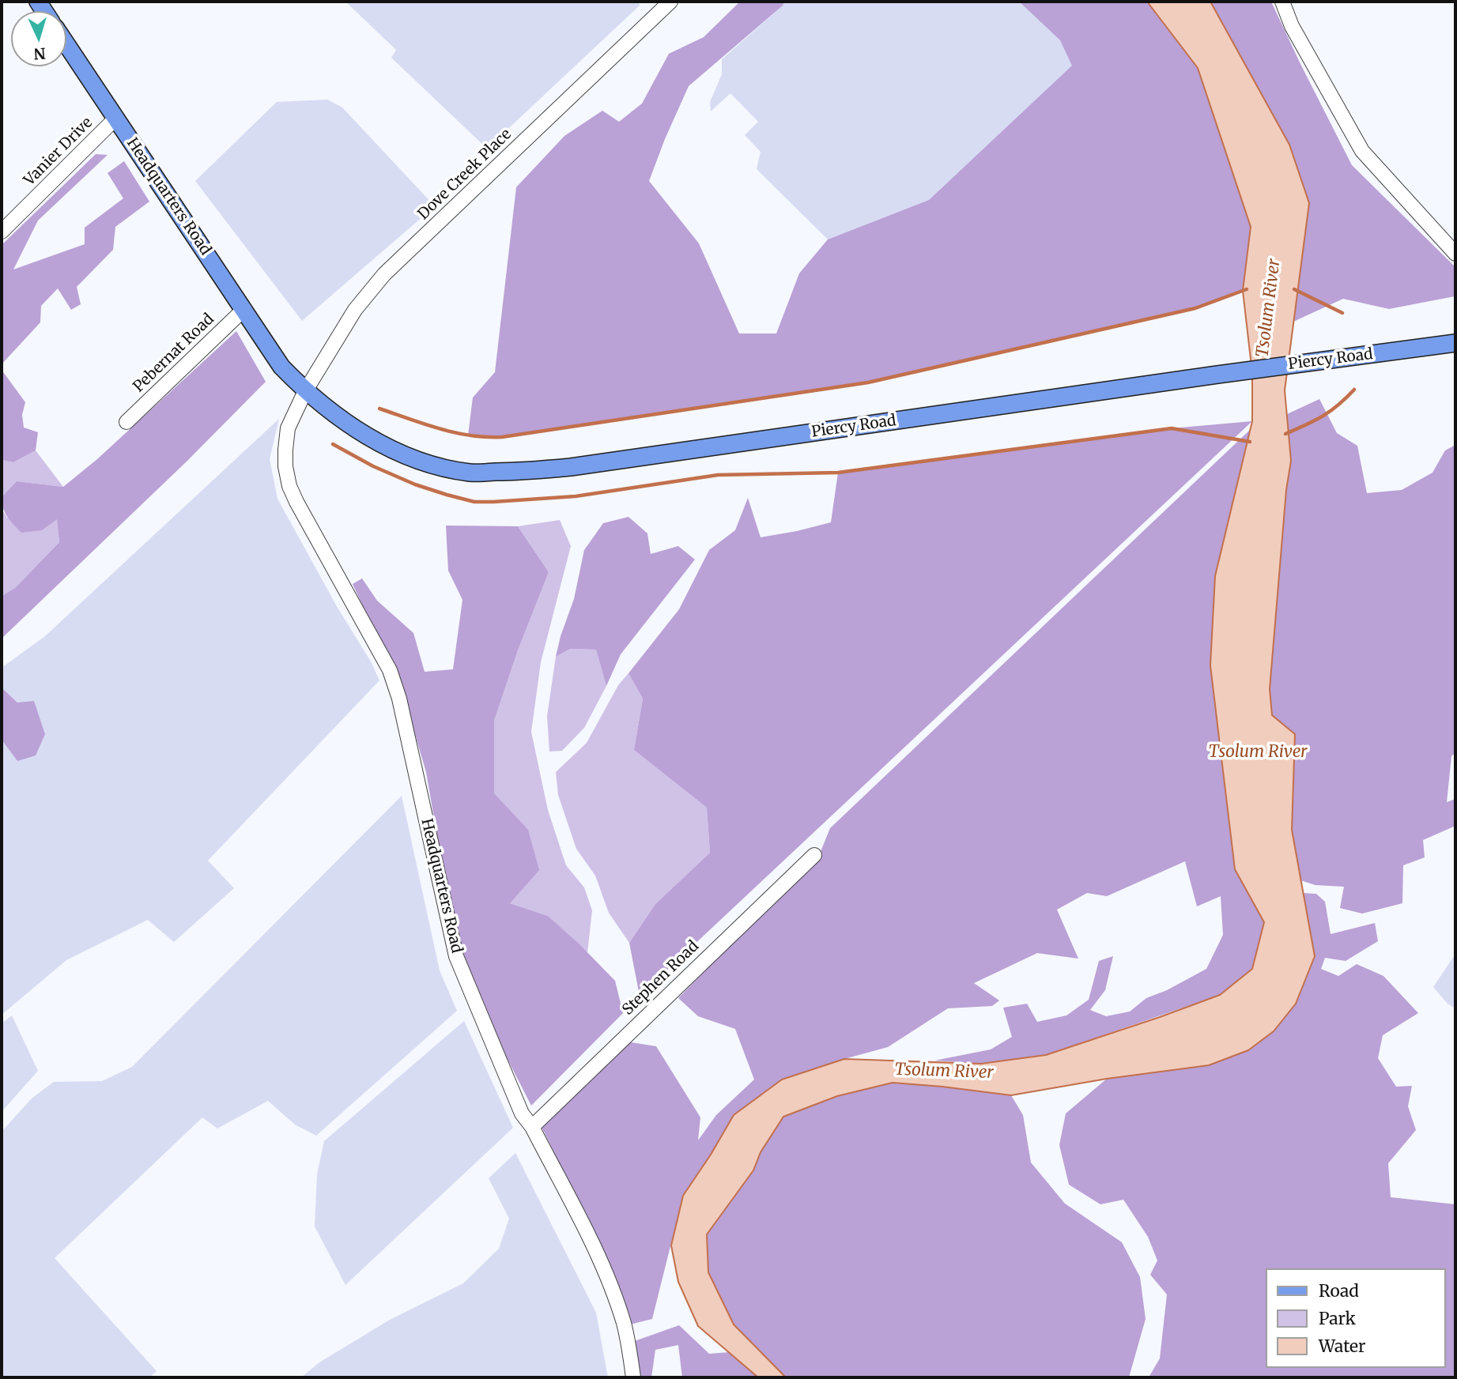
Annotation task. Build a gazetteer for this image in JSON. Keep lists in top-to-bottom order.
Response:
{
  "streets": {
    "main road": ["Headquarters Road", "Piercy Road"],
    "street": [
      "Vanier Drive",
      "Dove Creek Place",
      "Pebernat Road",
      "Stephen Road"
    ]
  },
  "crossings": [
    ["Vanier Drive", "Headquarters Road"],
    ["Dove Creek Place", "Headquarters Road"],
    ["Dove Creek Place", "Piercy Road"],
    ["Headquarters Road", "Pebernat Road"],
    ["Headquarters Road", "Piercy Road"],
    ["Headquarters Road", "Stephen Road"]
  ],
  "water": ["Tsolum River"],
  "legend": ["Road", "Park", "Water"],
  "north": "bottom"
}
